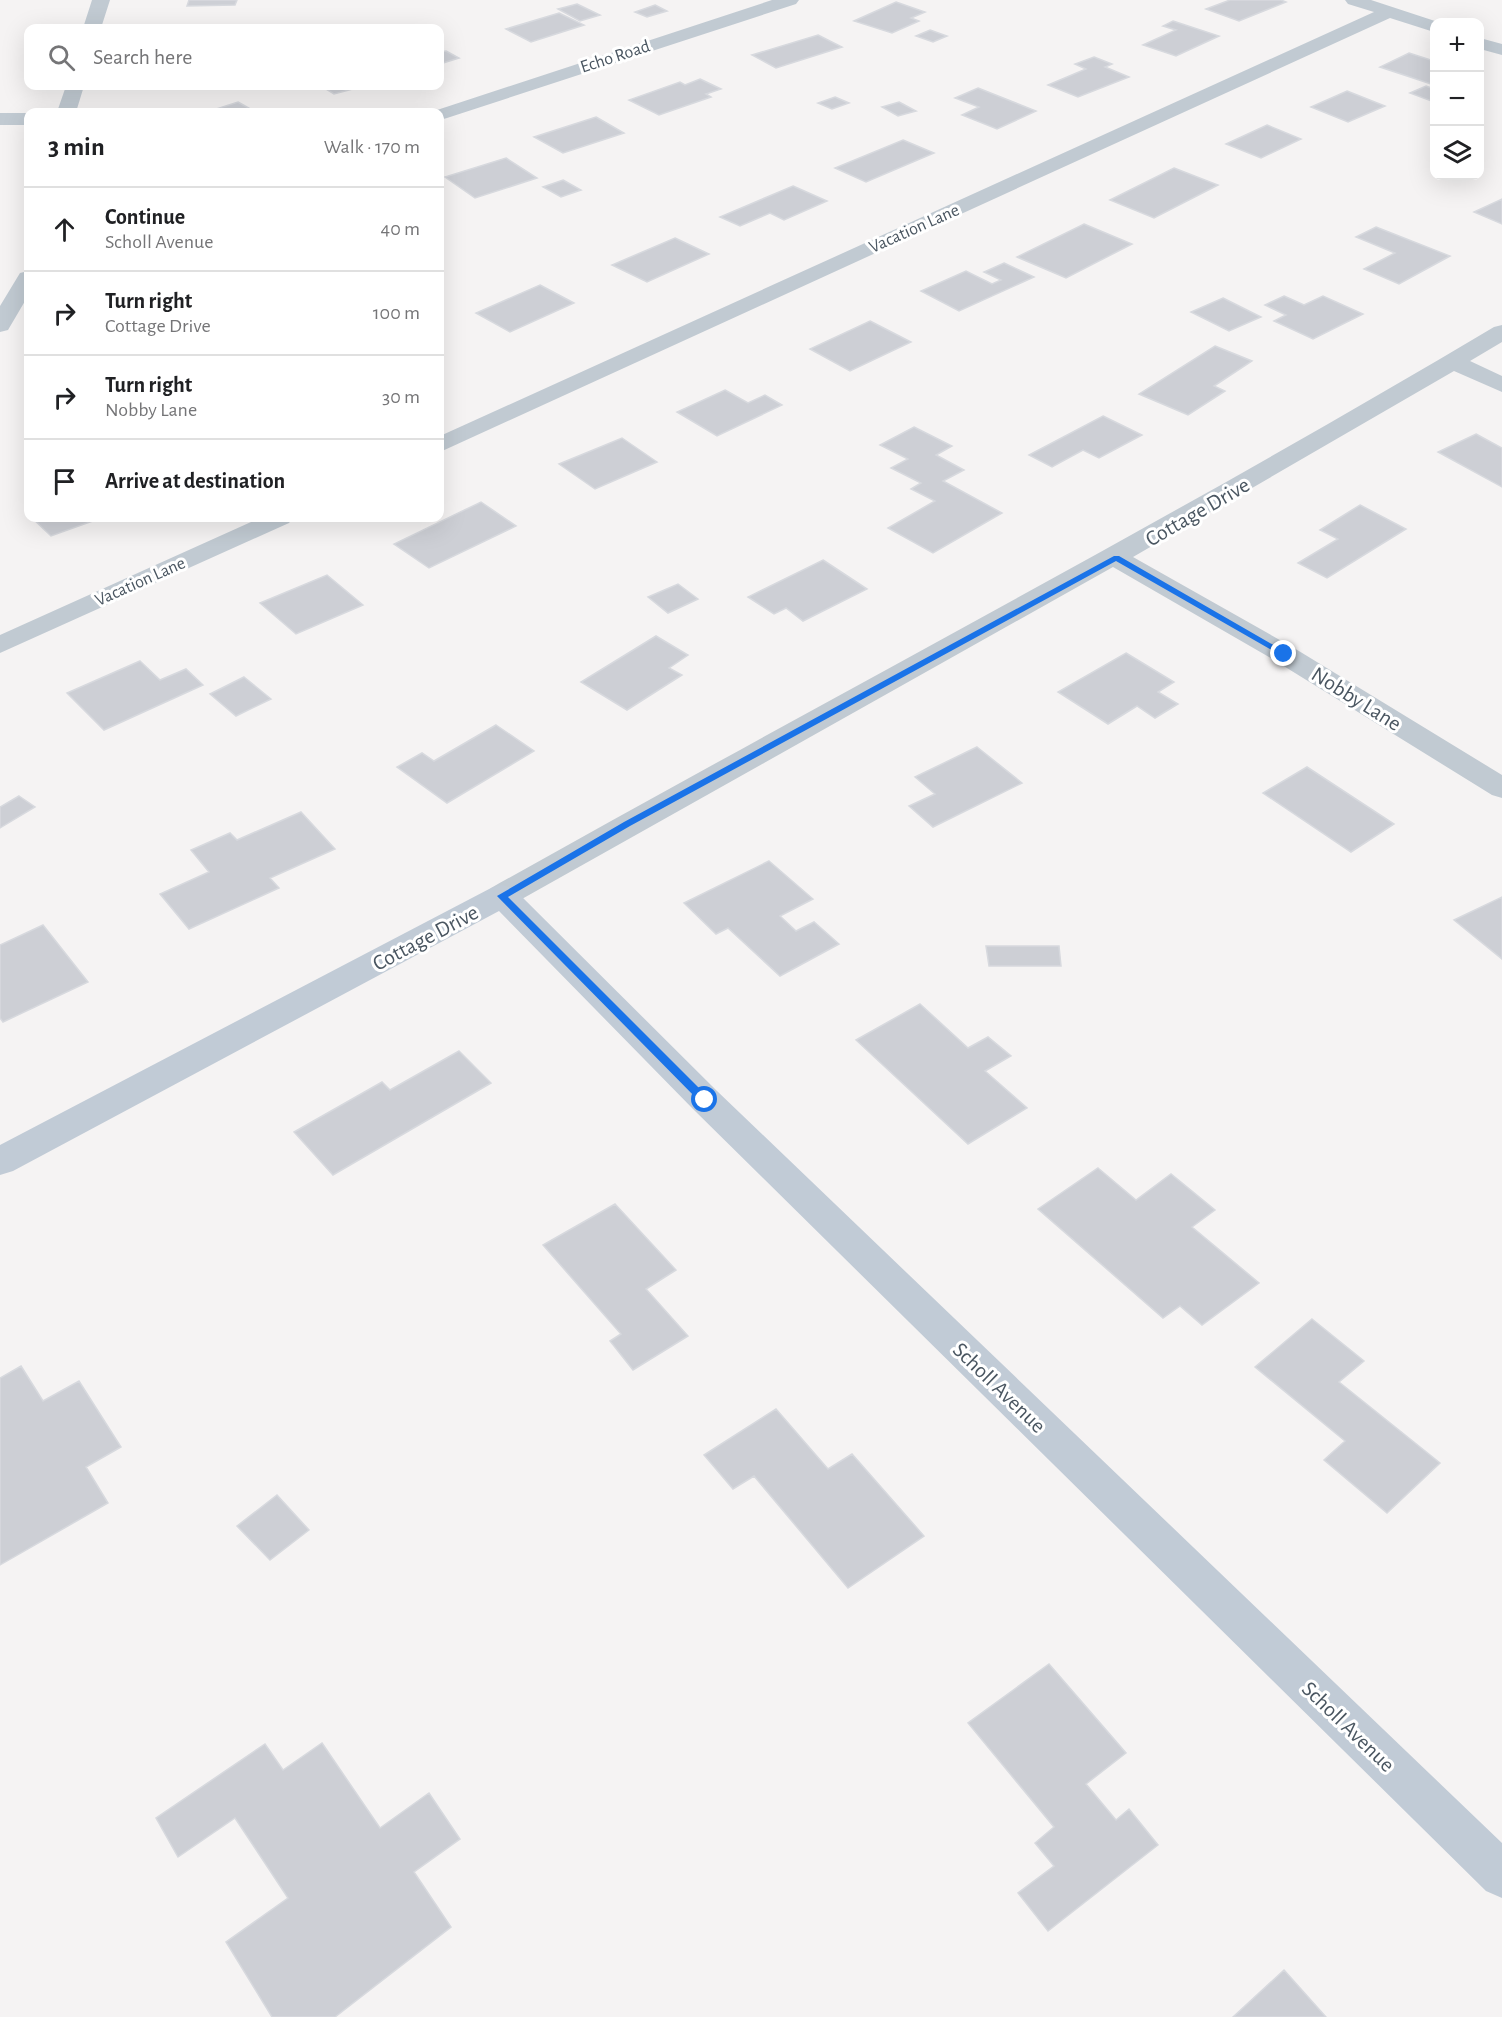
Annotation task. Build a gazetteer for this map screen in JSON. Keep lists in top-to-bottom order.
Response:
{
  "streets": {
    "street": [
      "Echo Road",
      "Vacation Lane",
      "Cottage Drive",
      "Nobby Lane",
      "Scholl Avenue"
    ]
  },
  "crossings": [
    ["Cottage Drive", "Nobby Lane"],
    ["Cottage Drive", "Scholl Avenue"]
  ],
  "page": {
    "map_buttons": ["+", "−"],
    "search": "Search here",
    "heading": ["3 min", "Walk · 170 m"],
    "list": [
      ["Continue", "Scholl Avenue", "40 m"],
      ["Turn right", "Cottage Drive", "100 m"],
      ["Turn right", "Nobby Lane", "30 m"],
      "Arrive at destination"
    ]
  }
}
